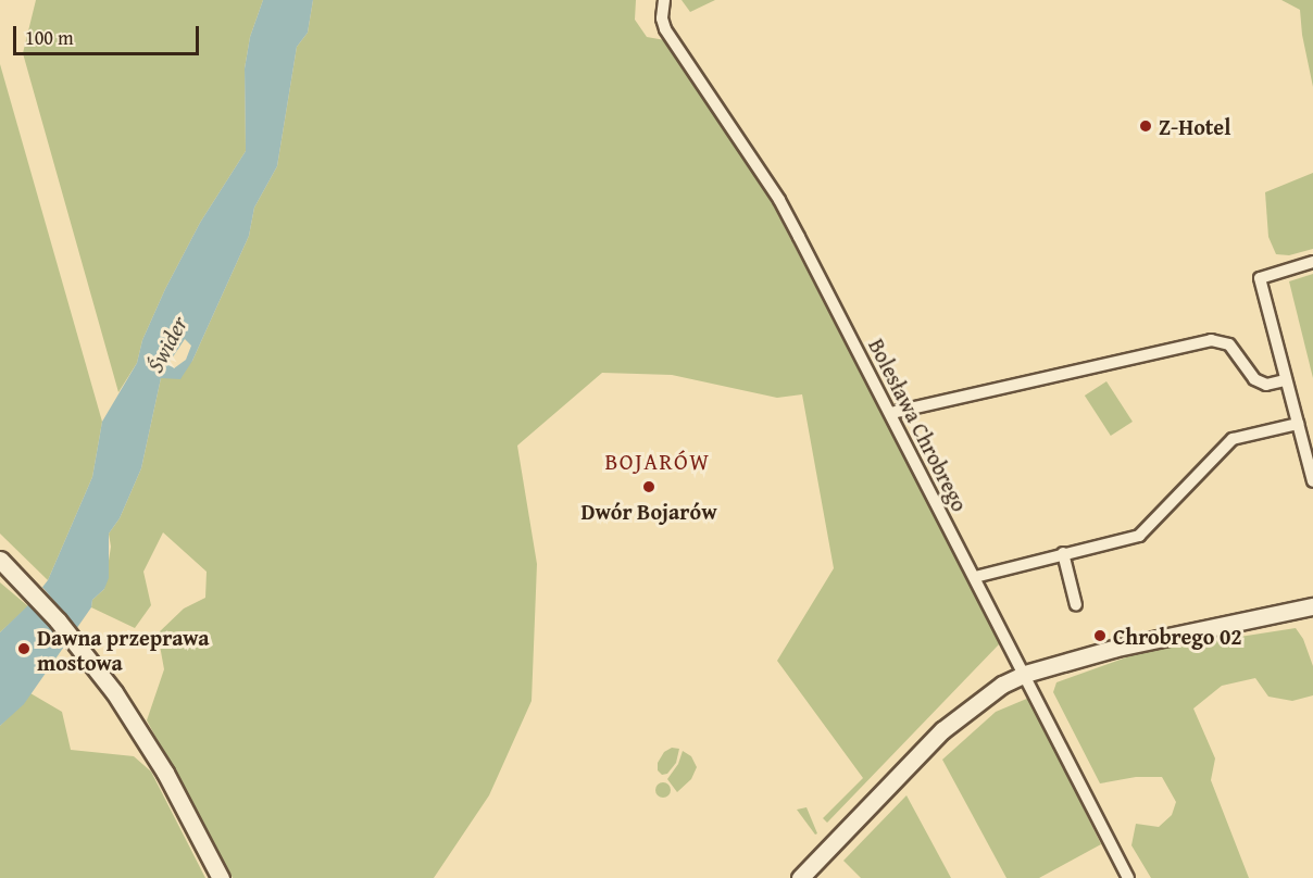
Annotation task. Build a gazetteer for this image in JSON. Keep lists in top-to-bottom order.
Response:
{
  "streets": {
    "street": ["Bolesława Chrobrego"]
  },
  "districts": ["BOJARÓW"],
  "water": ["Świder"],
  "places": [
    "Z-Hotel",
    "Dwór Bojarów",
    "Chrobrego 02",
    "Dawna przeprawa mostowa"
  ],
  "scale_bar": "100 m"
}
